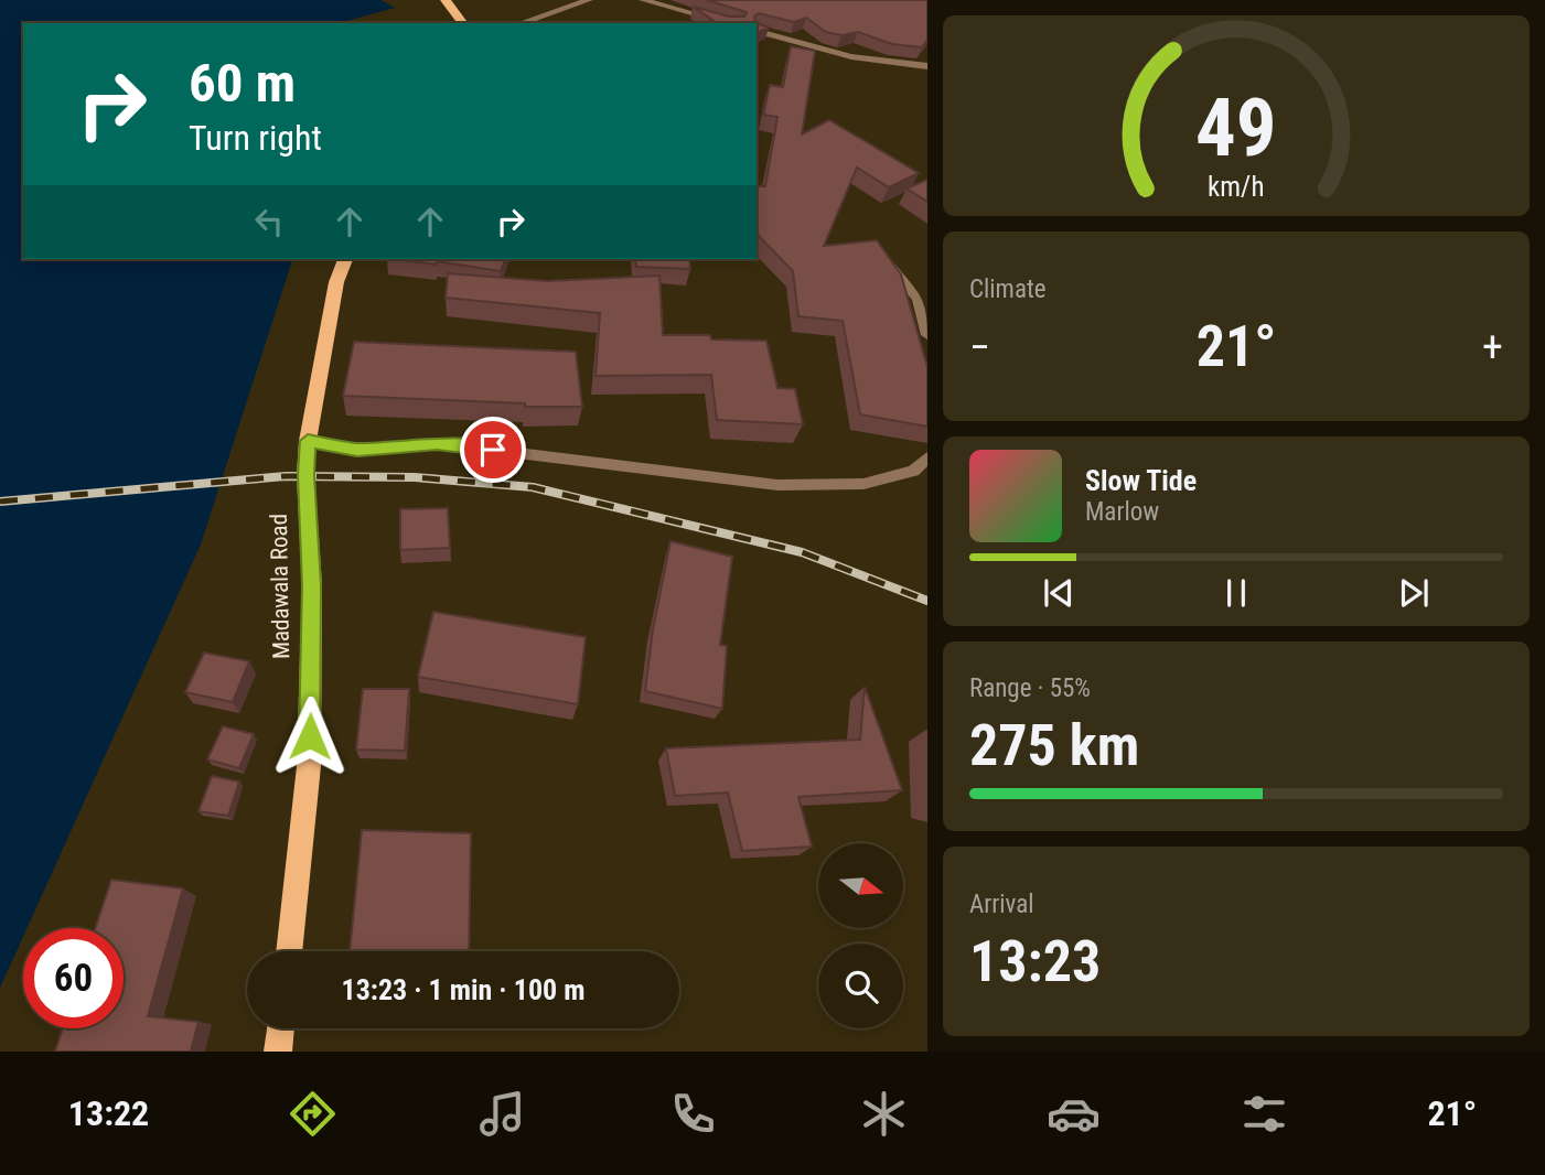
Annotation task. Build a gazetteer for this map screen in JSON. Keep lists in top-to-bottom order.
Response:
{
  "streets": {
    "main road": ["Madawala Road"]
  },
  "north": "right",
  "page": {
    "turn": ["60 m", "Turn right"],
    "tile": [
      "Climate",
      ["Range · 55%", "275 km"],
      ["Arrival", "13:23"]
    ],
    "heat": ["−", "21°", "+"],
    "song": ["Slow Tide", "Marlow"],
    "limit": "60",
    "trip": "13:23 · 1 min · 100 m",
    "tabs": ["13:22", "21°"],
    "gauge": ["49", "km/h"]
  }
}
